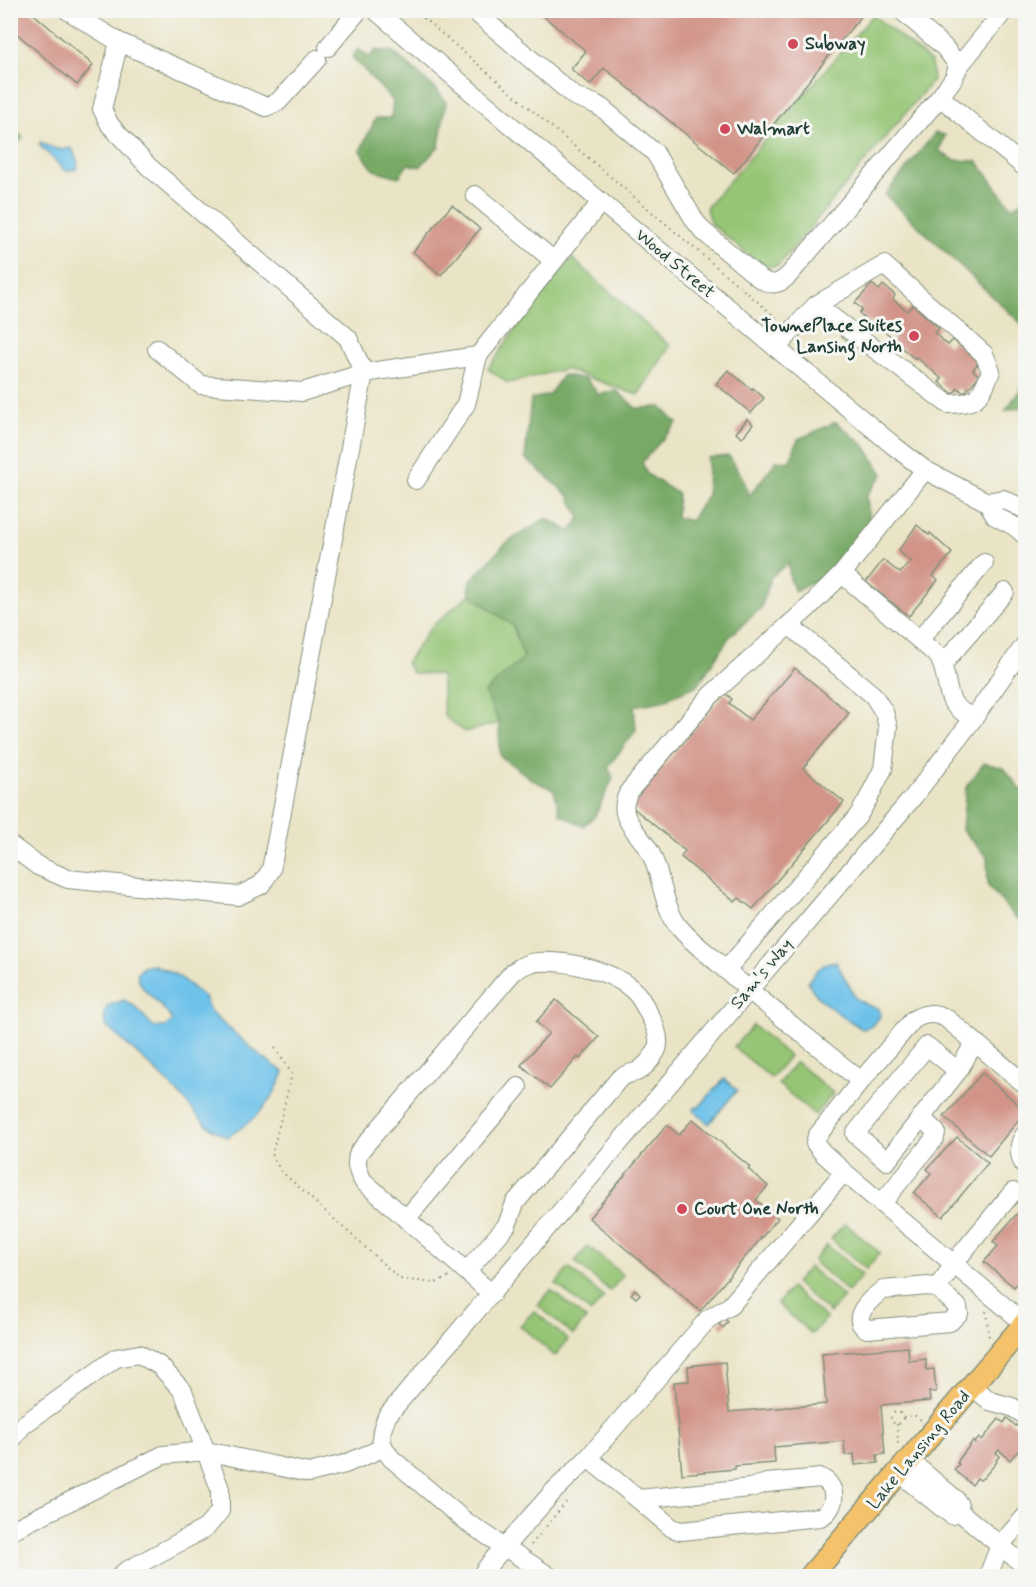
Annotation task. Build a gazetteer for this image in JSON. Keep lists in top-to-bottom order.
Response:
{
  "streets": {
    "main road": ["Lake Lansing Road"],
    "street": ["Wood Street", "Sam's Way"]
  },
  "places": [
    "Subway",
    "Walmart",
    "TownePlace Suites Lansing North",
    "Court One North"
  ]
}
